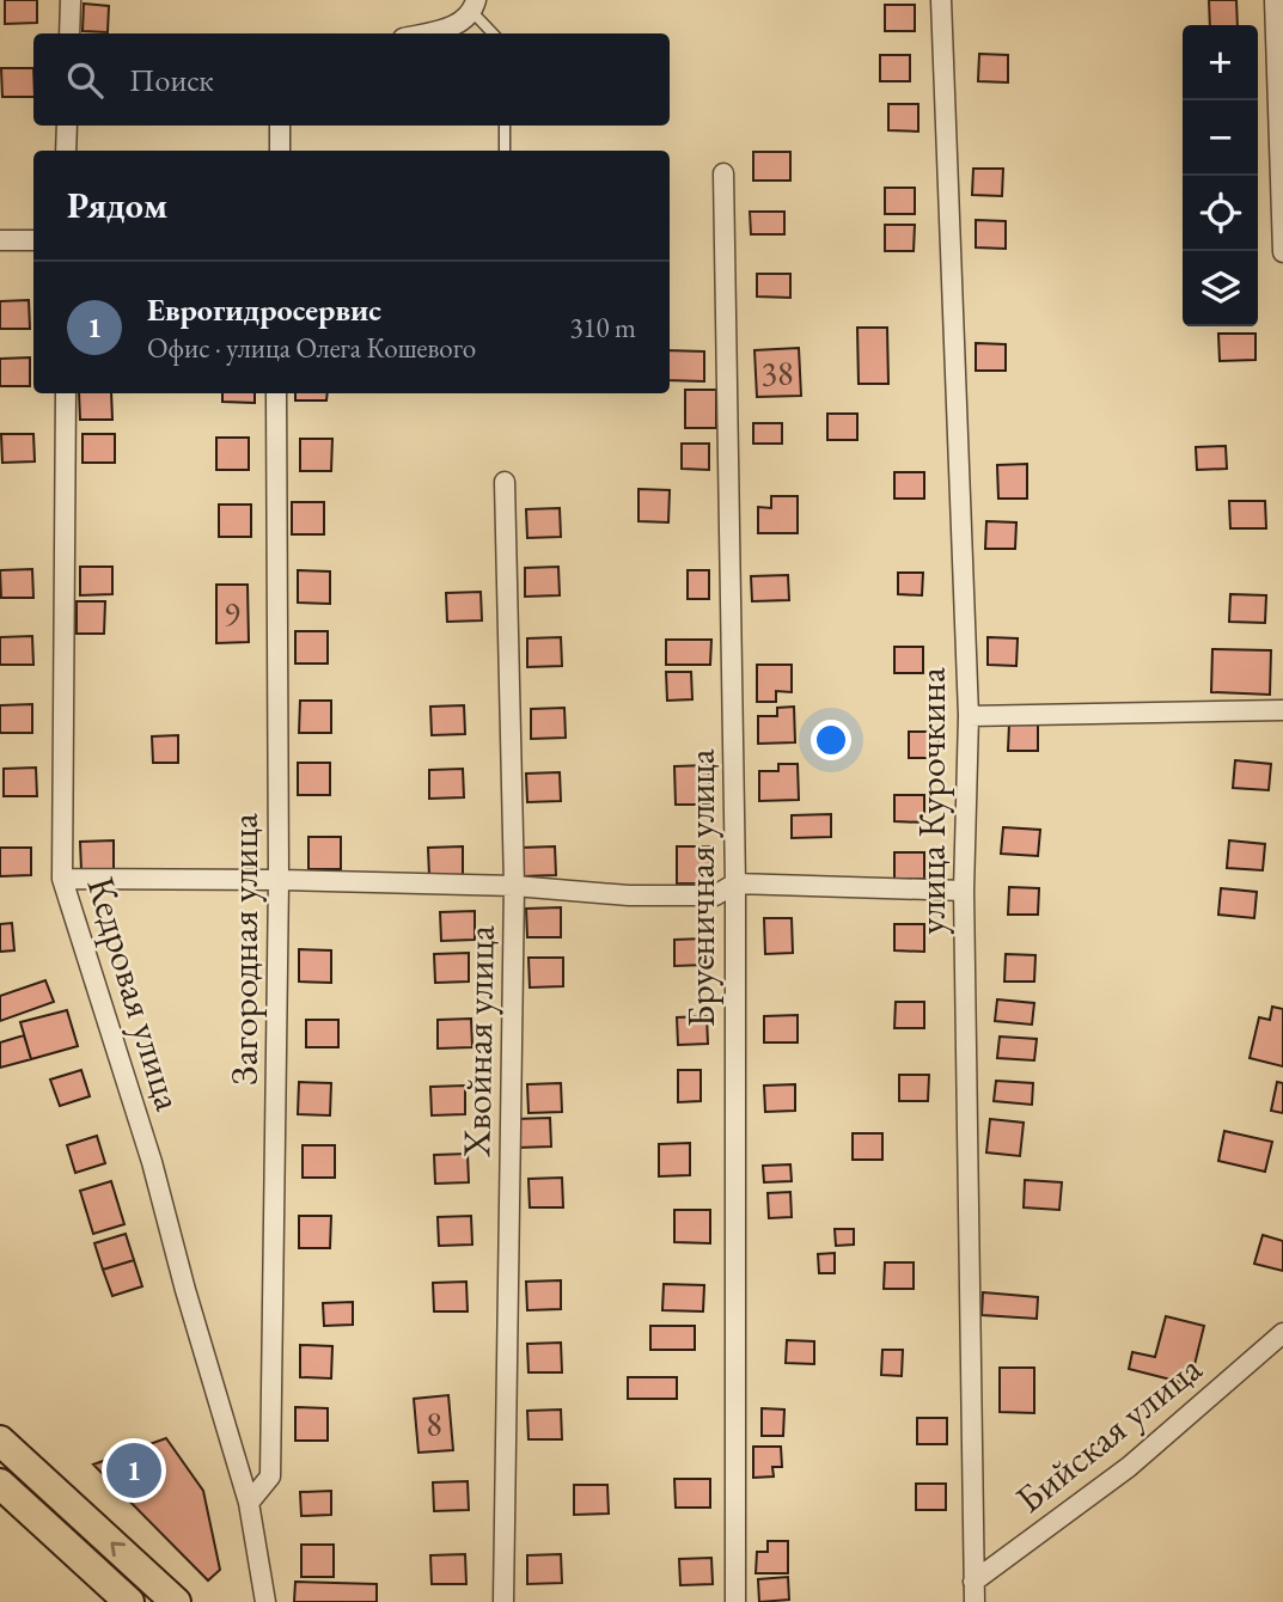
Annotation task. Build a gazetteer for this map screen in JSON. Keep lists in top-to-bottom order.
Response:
{
  "streets": {
    "street": [
      "улица Курочкина",
      "Брусничная улица",
      "Загородная улица",
      "Кедровая улица",
      "Хвойная улица",
      "Бийская улица"
    ]
  },
  "crossings": [
    ["улица Курочкина", "Бийская улица"],
    ["Загородная улица", "Кедровая улица"]
  ],
  "house_numbers": ["38", "9", "8"],
  "page": {
    "map_buttons": ["+", "−"],
    "search": "Поиск",
    "heading": "Рядом",
    "list": [
      {
        "mark": "1",
        "name": "Еврогидросервис",
        "note": "Офис · улица Олега Кошевого",
        "value": "310 m"
      }
    ],
    "pins": "1"
  }
}
